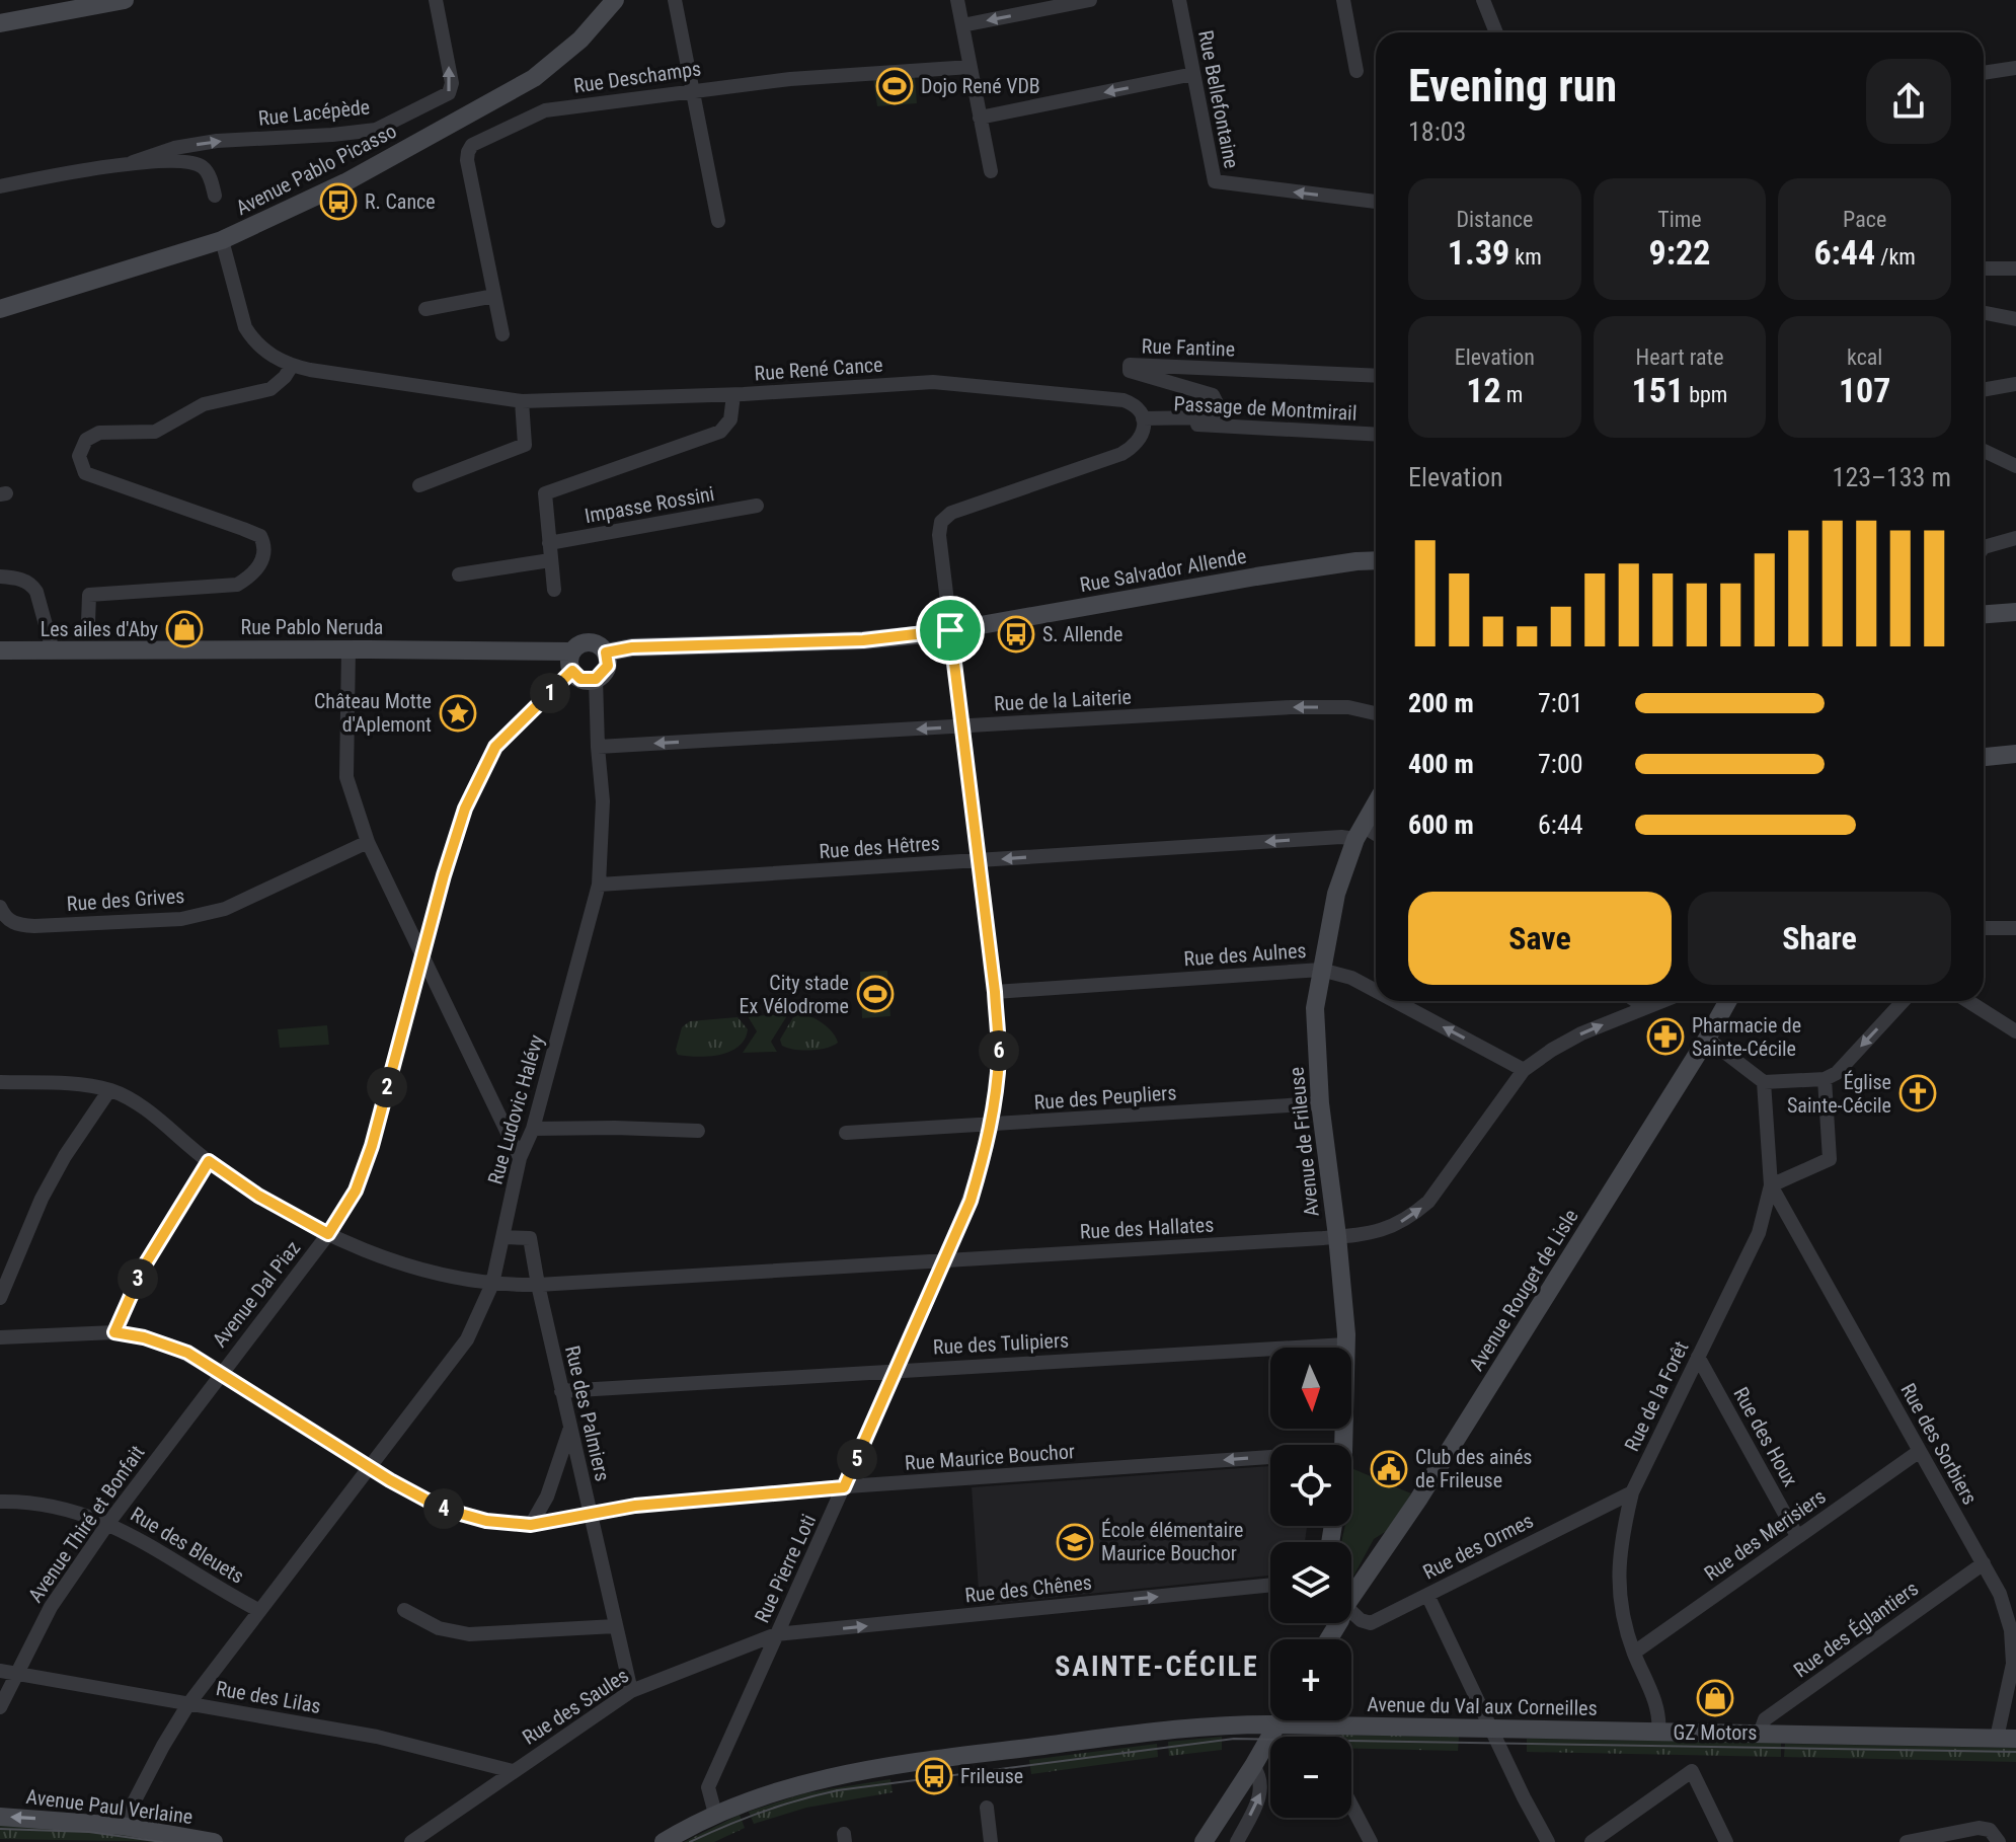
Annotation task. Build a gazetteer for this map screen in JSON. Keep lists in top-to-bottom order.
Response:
{
  "streets": {
    "street": [
      "Rue Deschamps",
      "Rue Bellefontaine",
      "Rue Lacépède",
      "Avenue Pablo Picasso",
      "Rue Fantine",
      "Rue René Cance",
      "Passage de Montmirail",
      "Impasse Rossini",
      "Rue Salvador Allende",
      "Rue Pablo Neruda",
      "Rue de la Laiterie",
      "Rue des Hêtres",
      "Rue des Grives",
      "Rue des Aulnes",
      "Rue des Peupliers",
      "Rue Ludovic Halévy",
      "Avenue de Frileuse",
      "Rue des Hallates",
      "Avenue Rouget de Lisle",
      "Avenue Dal Piaz",
      "Rue des Tulipiers",
      "Rue de la Forêt",
      "Rue des Palmiers",
      "Rue des Houx",
      "Rue des Sorbiers",
      "Rue Maurice Bouchor",
      "Avenue Thiré et Bonfait",
      "Rue des Merisiers",
      "Rue des Bleuets",
      "Rue des Ormes",
      "Rue Pierre Loti",
      "Rue des Chênes",
      "Rue des Églantiers",
      "Rue des Lilas",
      "Rue des Saules",
      "Avenue du Val aux Corneilles",
      "Avenue Paul Verlaine"
    ]
  },
  "crossings": [
    ["Avenue Pablo Picasso", "Rue René Cance"],
    ["Rue Fantine", "Rue René Cance"],
    ["Rue Fantine", "Passage de Montmirail"],
    ["Rue René Cance", "Passage de Montmirail"],
    ["Rue Salvador Allende", "Rue Pierre Loti"],
    ["Rue Pablo Neruda", "Rue Ludovic Halévy"],
    ["Rue Pablo Neruda", "Avenue Dal Piaz"],
    ["Rue de la Laiterie", "Rue Ludovic Halévy"],
    ["Rue de la Laiterie", "Rue Pierre Loti"],
    ["Rue des Hêtres", "Rue Ludovic Halévy"],
    ["Rue des Hêtres", "Avenue de Frileuse"],
    ["Rue des Hêtres", "Rue Pierre Loti"],
    ["Rue des Aulnes", "Avenue de Frileuse"],
    ["Rue des Aulnes", "Rue des Hallates"],
    ["Rue des Aulnes", "Rue Pierre Loti"],
    ["Rue des Peupliers", "Avenue de Frileuse"],
    ["Rue des Peupliers", "Rue Pierre Loti"],
    ["Rue Ludovic Halévy", "Rue des Hallates"],
    ["Rue Ludovic Halévy", "Avenue Dal Piaz"],
    ["Rue Ludovic Halévy", "Rue des Palmiers"],
    ["Rue Ludovic Halévy", "Rue Maurice Bouchor"],
    ["Rue Ludovic Halévy", "Rue des Bleuets"],
    ["Rue Ludovic Halévy", "Rue des Lilas"],
    ["Rue Ludovic Halévy", "Avenue Paul Verlaine"],
    ["Avenue de Frileuse", "Rue des Hallates"],
    ["Avenue de Frileuse", "Rue des Tulipiers"],
    ["Rue des Hallates", "Avenue Dal Piaz"],
    ["Rue des Hallates", "Rue des Palmiers"],
    ["Rue des Hallates", "Rue Pierre Loti"],
    ["Avenue Dal Piaz", "Rue Maurice Bouchor"],
    ["Avenue Dal Piaz", "Avenue Thiré et Bonfait"],
    ["Rue des Tulipiers", "Rue des Palmiers"],
    ["Rue des Tulipiers", "Rue Pierre Loti"],
    ["Rue de la Forêt", "Rue des Houx"],
    ["Rue de la Forêt", "Rue des Sorbiers"],
    ["Rue de la Forêt", "Rue des Merisiers"],
    ["Rue de la Forêt", "Rue des Ormes"],
    ["Rue de la Forêt", "Avenue du Val aux Corneilles"],
    ["Rue des Palmiers", "Rue Maurice Bouchor"],
    ["Rue des Palmiers", "Rue des Saules"],
    ["Rue des Houx", "Rue des Merisiers"],
    ["Rue des Sorbiers", "Rue des Merisiers"],
    ["Rue des Sorbiers", "Rue des Églantiers"],
    ["Rue des Sorbiers", "Avenue du Val aux Corneilles"],
    ["Rue Maurice Bouchor", "Avenue Thiré et Bonfait"],
    ["Rue Maurice Bouchor", "Rue Pierre Loti"],
    ["Avenue Thiré et Bonfait", "Rue des Bleuets"],
    ["Avenue Thiré et Bonfait", "Rue des Lilas"],
    ["Rue Pierre Loti", "Rue des Chênes"],
    ["Rue Pierre Loti", "Rue des Saules"],
    ["Rue Pierre Loti", "Avenue du Val aux Corneilles"],
    ["Rue des Chênes", "Rue des Saules"],
    ["Rue des Églantiers", "Avenue du Val aux Corneilles"],
    ["Rue des Lilas", "Rue des Saules"]
  ],
  "one_way": [
    "Rue Bellefontaine",
    "Rue Lacépède",
    "Rue des Hêtres",
    "Rue des Aulnes",
    "Rue des Chênes",
    "Avenue Paul Verlaine"
  ],
  "districts": ["SAINTE-CÉCILE"],
  "places": {
    "sports": ["Dojo René VDB", "City stade Ex Vélodrome"],
    "bus stop": ["R. Cance", "S. Allende", "Frileuse"],
    "shop": ["Les ailes d'Aby", "GZ Motors"],
    "place": ["Château Motte d'Aplemont"],
    "pharmacy": ["Pharmacie de Sainte-Cécile"],
    "church": ["Église Sainte-Cécile"],
    "public building": ["Club des ainés de Frileuse"],
    "school or university": ["École élémentaire Maurice Bouchor"]
  },
  "north": "bottom",
  "page": {
    "heading": ["Evening run", "18:03"],
    "stats": [
      ["Distance", "1.39 km"],
      ["Time", "9:22"],
      ["Pace", "6:44 /km"],
      ["Elevation", "12 m"],
      ["Heart rate", "151 bpm"],
      ["kcal", "107"]
    ],
    "chart": ["Elevation", "123–133 m"],
    "pins": [
      "1",
      "6",
      "2",
      "3",
      "5",
      "4"
    ],
    "list": [
      {
        "name": "200 m",
        "note": "7:01"
      },
      {
        "name": "400 m",
        "note": "7:00"
      },
      {
        "name": "600 m",
        "note": "6:44"
      }
    ],
    "buttons": ["Save", "Share"],
    "map_buttons": ["+", "−"]
  }
}
